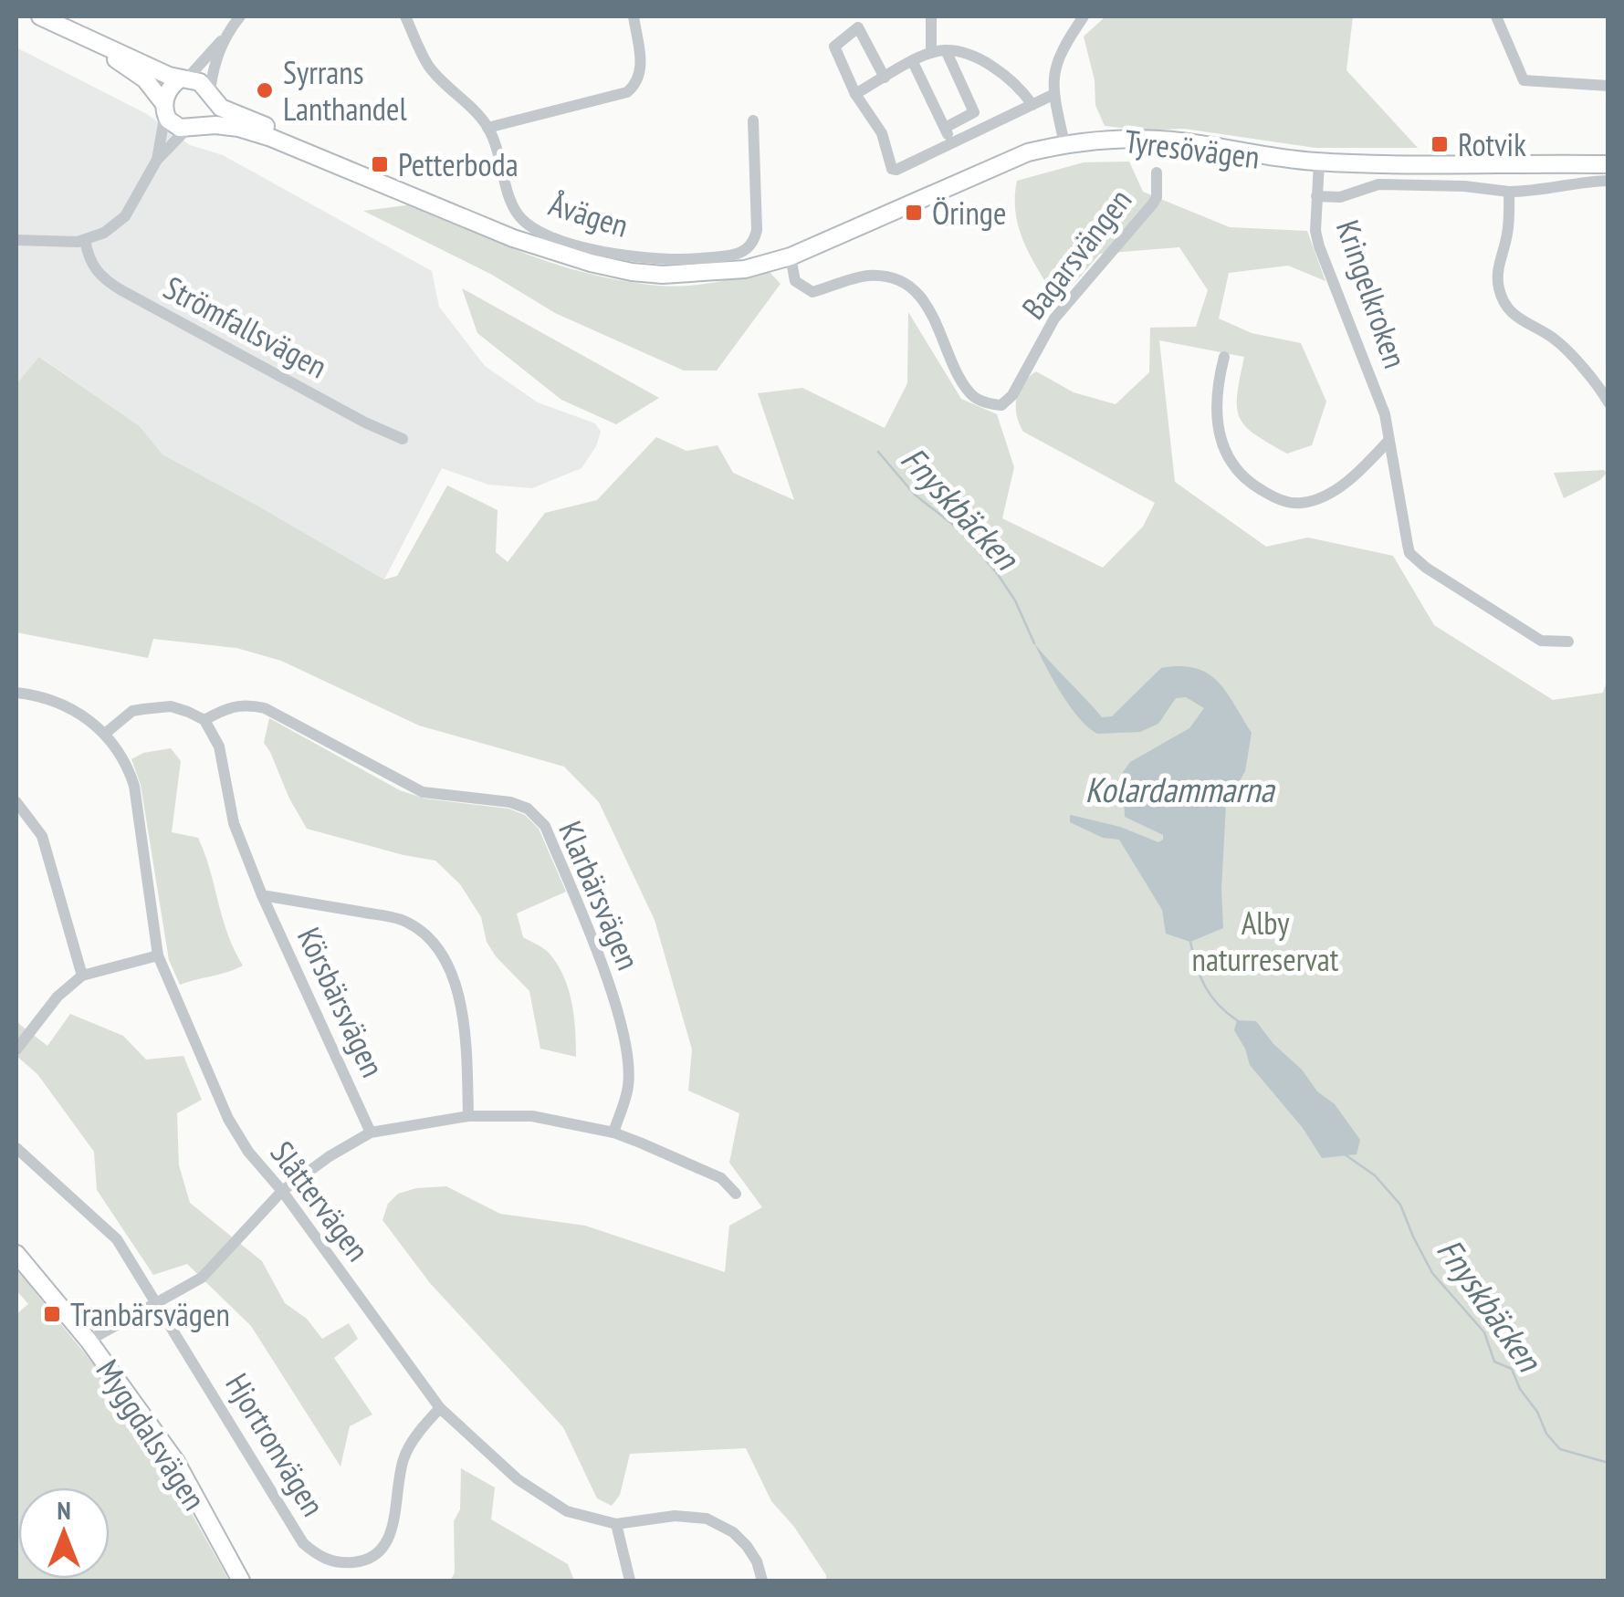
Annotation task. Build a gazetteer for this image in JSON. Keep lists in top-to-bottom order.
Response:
{
  "streets": {
    "main road": ["Tyresövägen", "Myggdalsvägen"],
    "street": [
      "Åvägen",
      "Bagarsvängen",
      "Kringelkroken",
      "Strömfallsvägen",
      "Klarbärsvägen",
      "Körsbärsvägen",
      "Slåttervägen",
      "Hjortronvägen"
    ]
  },
  "crossings": [
    ["Tyresövägen", "Bagarsvängen"],
    ["Tyresövägen", "Kringelkroken"],
    ["Klarbärsvägen", "Körsbärsvägen"],
    ["Slåttervägen", "Hjortronvägen"]
  ],
  "water": ["Fnyskbäcken", "Kolardammarna"],
  "parks": ["Alby naturreservat"],
  "places": {
    "other": ["Syrrans Lanthandel"],
    "transit": [
      "Rotvik",
      "Petterboda",
      "Öringe",
      "Tranbärsvägen"
    ]
  },
  "north": "top"
}
